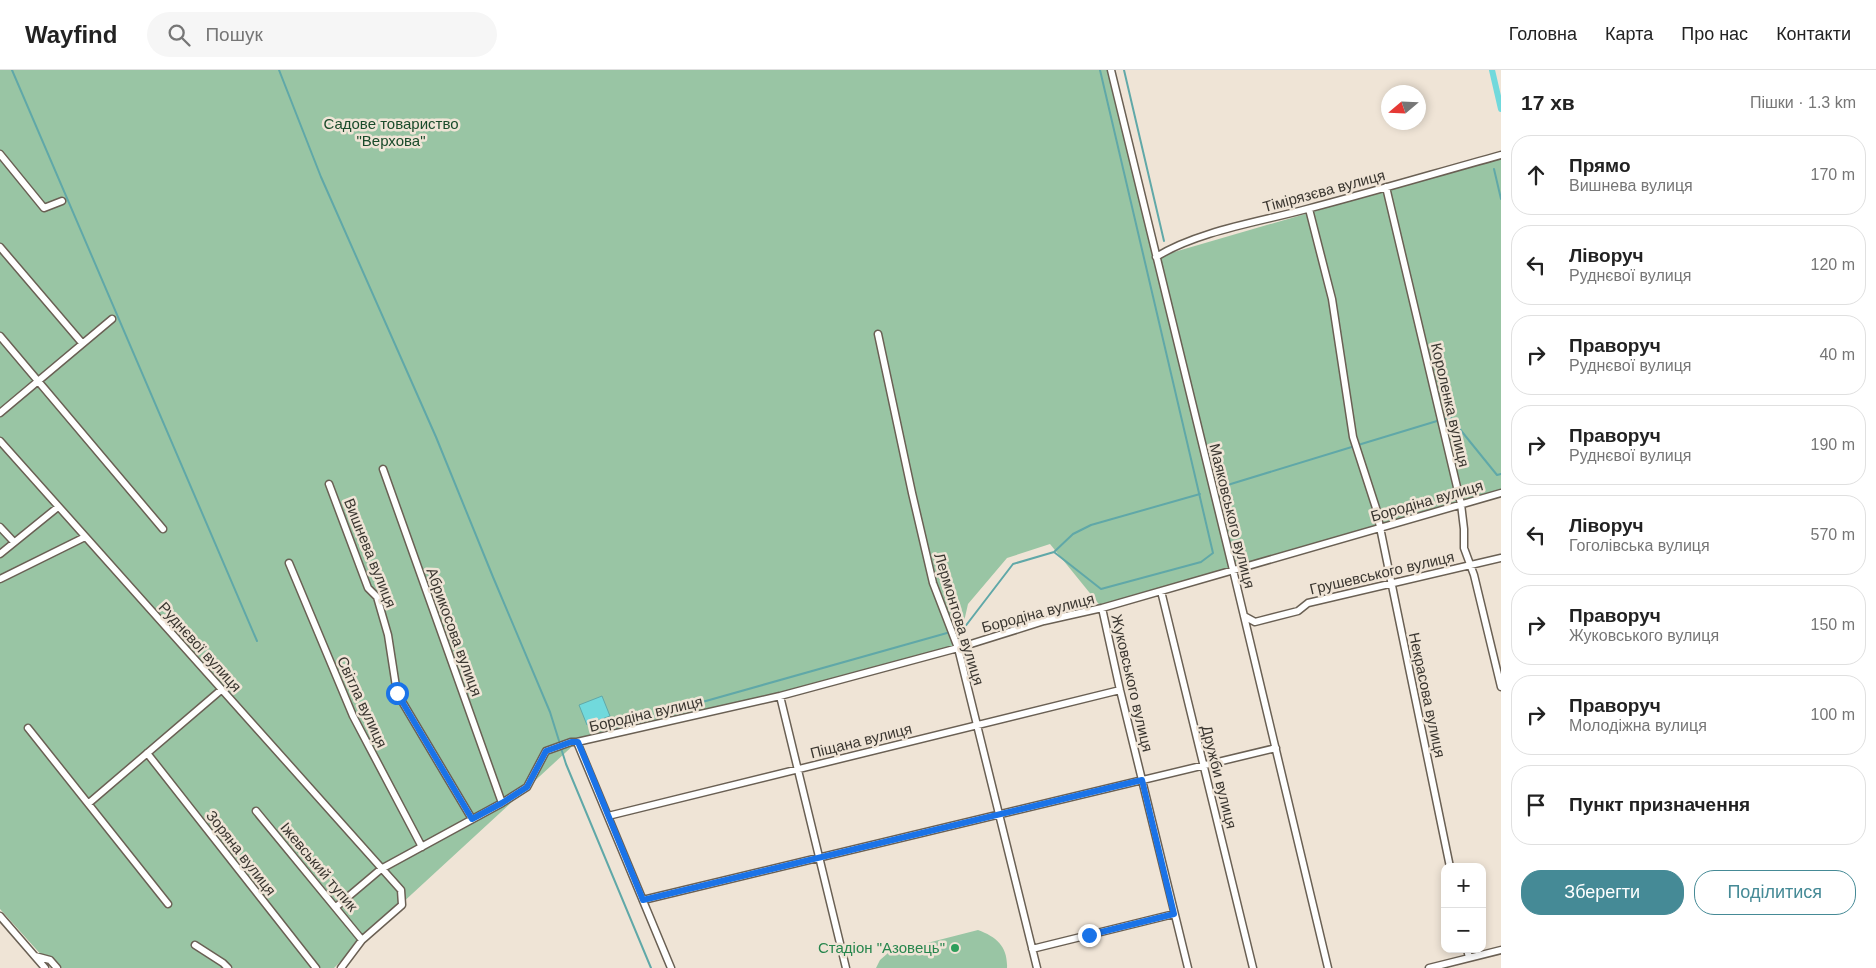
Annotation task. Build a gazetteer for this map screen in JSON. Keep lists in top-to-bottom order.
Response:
{
  "streets": {
    "street": [
      "Тімірязєва вулиця",
      "Короленка вулиця",
      "Бородіна вулиця",
      "Маяковського вулиця",
      "Вишнева вулиця",
      "Грушевського вулиця",
      "Лермонтова вулиця",
      "Абрикосова вулиця",
      "Руднєвої вулиця",
      "Жуковського вулиця",
      "Некрасова вулиця",
      "Світла вулиця",
      "Піщана вулиця",
      "Дружби вулиця",
      "Зоряна вулиця",
      "Іжевський тупик"
    ]
  },
  "crossings": [
    ["Тімірязєва вулиця", "Короленка вулиця"],
    ["Тімірязєва вулиця", "Маяковського вулиця"],
    ["Тімірязєва вулиця", "Некрасова вулиця"],
    ["Короленка вулиця", "Бородіна вулиця"],
    ["Короленка вулиця", "Грушевського вулиця"],
    ["Бородіна вулиця", "Маяковського вулиця"],
    ["Бородіна вулиця", "Лермонтова вулиця"],
    ["Бородіна вулиця", "Жуковського вулиця"],
    ["Бородіна вулиця", "Некрасова вулиця"],
    ["Бородіна вулиця", "Дружби вулиця"],
    ["Маяковського вулиця", "Грушевського вулиця"],
    ["Грушевського вулиця", "Некрасова вулиця"],
    ["Лермонтова вулиця", "Піщана вулиця"],
    ["Руднєвої вулиця", "Іжевський тупик"],
    ["Жуковського вулиця", "Піщана вулиця"]
  ],
  "parks": ["Садове товариство \"Верхова\""],
  "places": ["Стадіон \"Азовець\""],
  "north": "left",
  "page": {
    "header": "Wayfind",
    "search": "Пошук",
    "nav": [
      "Головна",
      "Карта",
      "Про нас",
      "Контакти"
    ],
    "heading": ["17 хв", "Пішки · 1.3 km"],
    "list": [
      ["Прямо", "Вишнева вулиця", "170 m"],
      ["Ліворуч", "Руднєвої вулиця", "120 m"],
      ["Праворуч", "Руднєвої вулиця", "40 m"],
      ["Праворуч", "Руднєвої вулиця", "190 m"],
      ["Ліворуч", "Гоголівська вулиця", "570 m"],
      ["Праворуч", "Жуковського вулиця", "150 m"],
      ["Праворуч", "Молодіжна вулиця", "100 m"],
      "Пункт призначення"
    ],
    "buttons": ["Зберегти", "Поділитися"],
    "map_buttons": ["+", "−"]
  }
}
